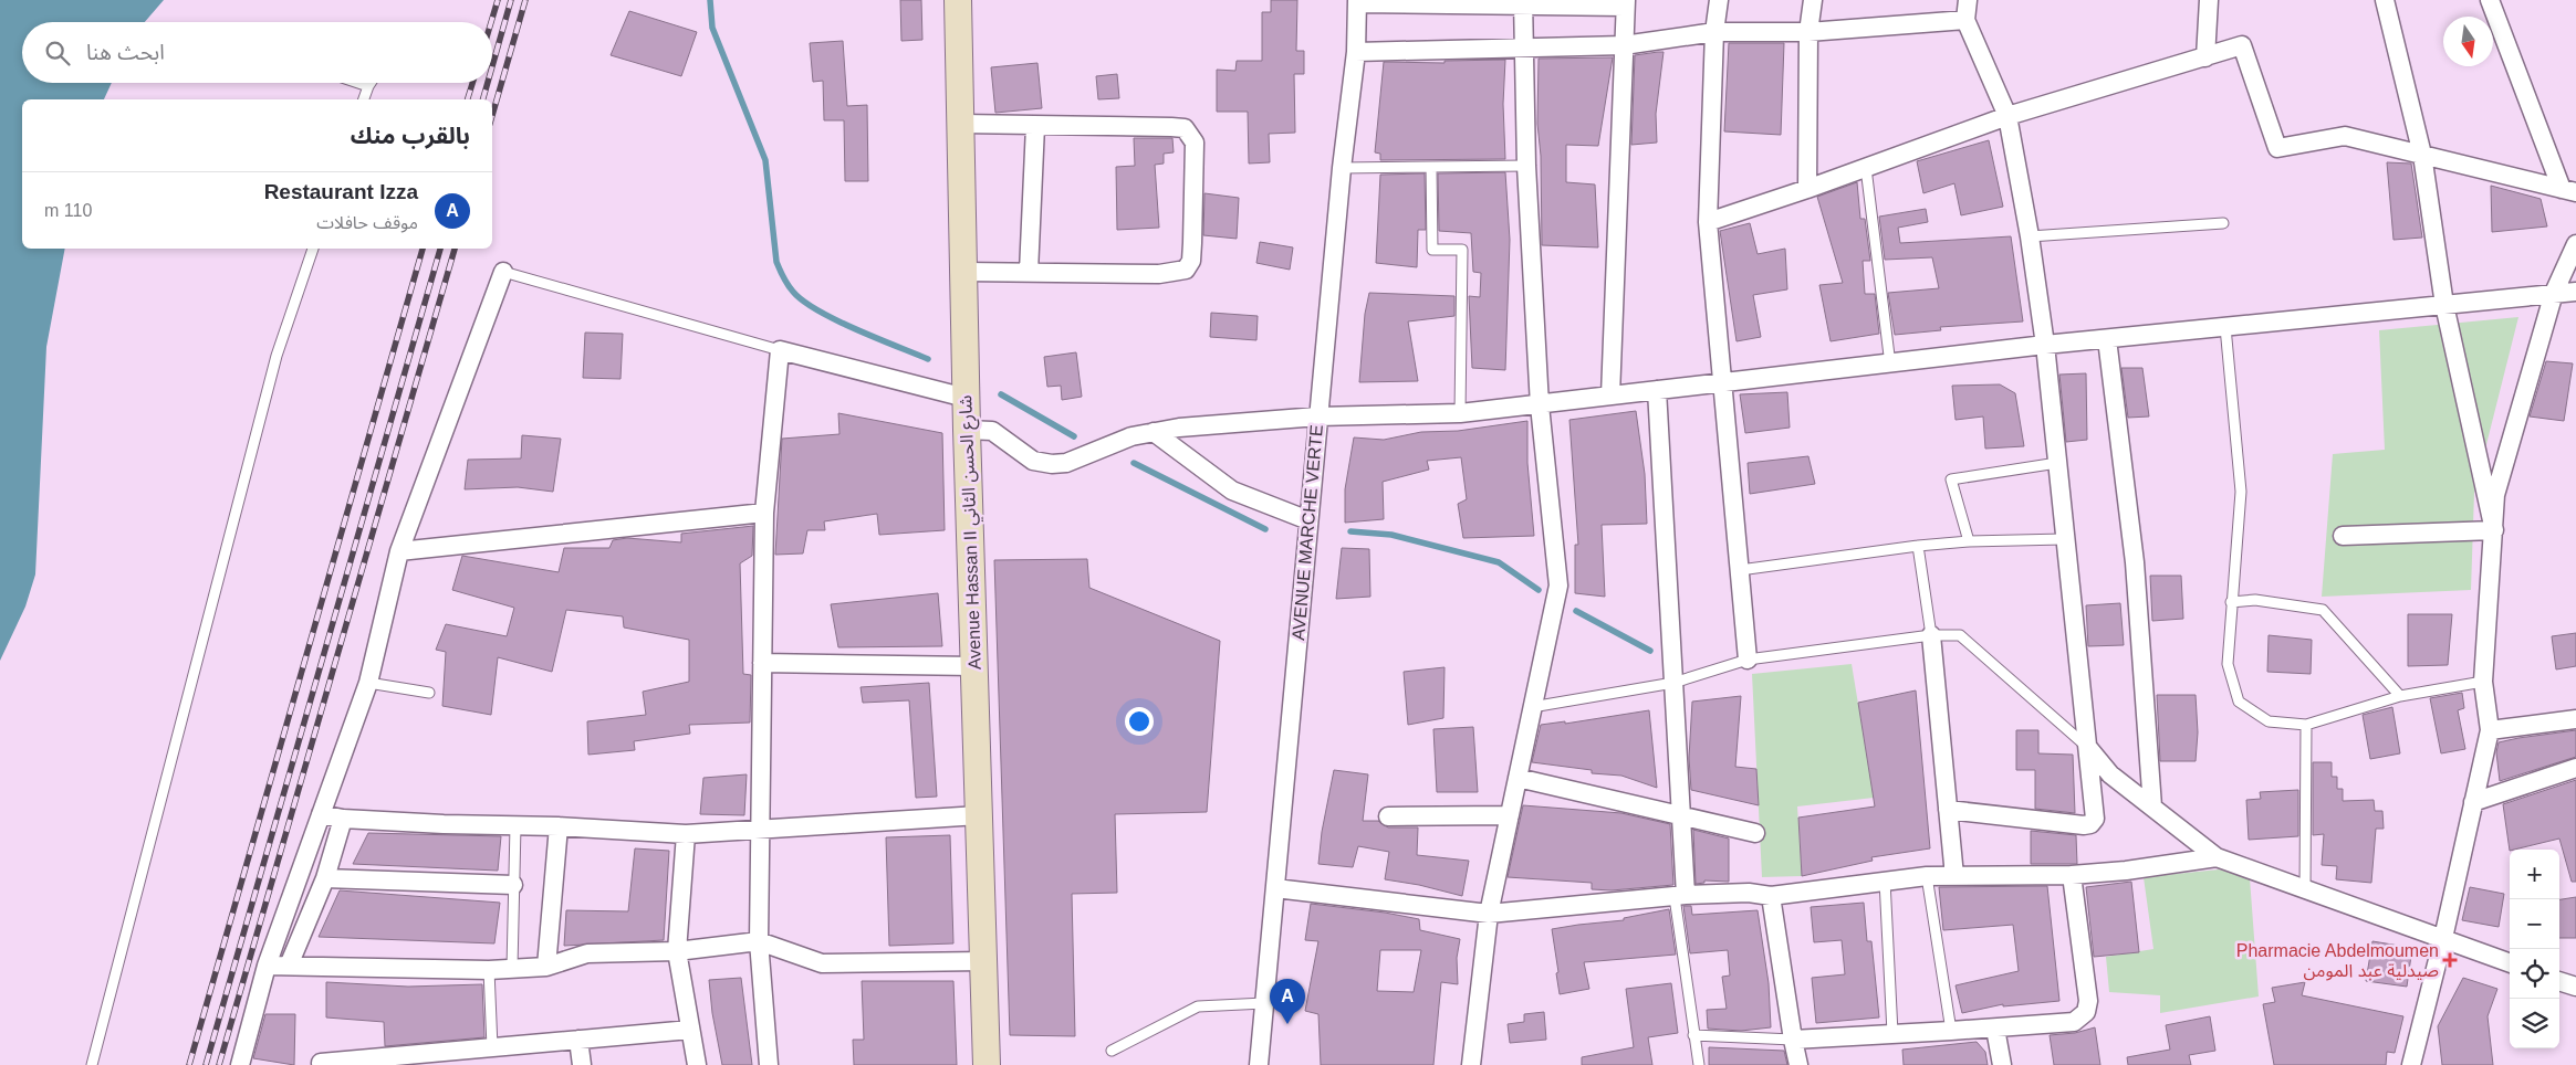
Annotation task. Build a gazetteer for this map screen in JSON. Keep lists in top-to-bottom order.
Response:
{
  "streets": {
    "street": ["Avenue Hassan II شارع الحسن الثاني", "AVENUE MARCHE VERTE"]
  },
  "places": {
    "health": ["Pharmacie Abdelmoumen صيدلية عبد المومن"]
  },
  "north": "bottom",
  "page": {
    "search": "ابحث هنا",
    "heading": "بالقرب منك",
    "list": [
      {
        "mark": "A",
        "name": "Restaurant Izza",
        "note": "موقف حافلات",
        "value": "110 m"
      }
    ],
    "map_buttons": ["+", "−"],
    "pins": "A"
  }
}
